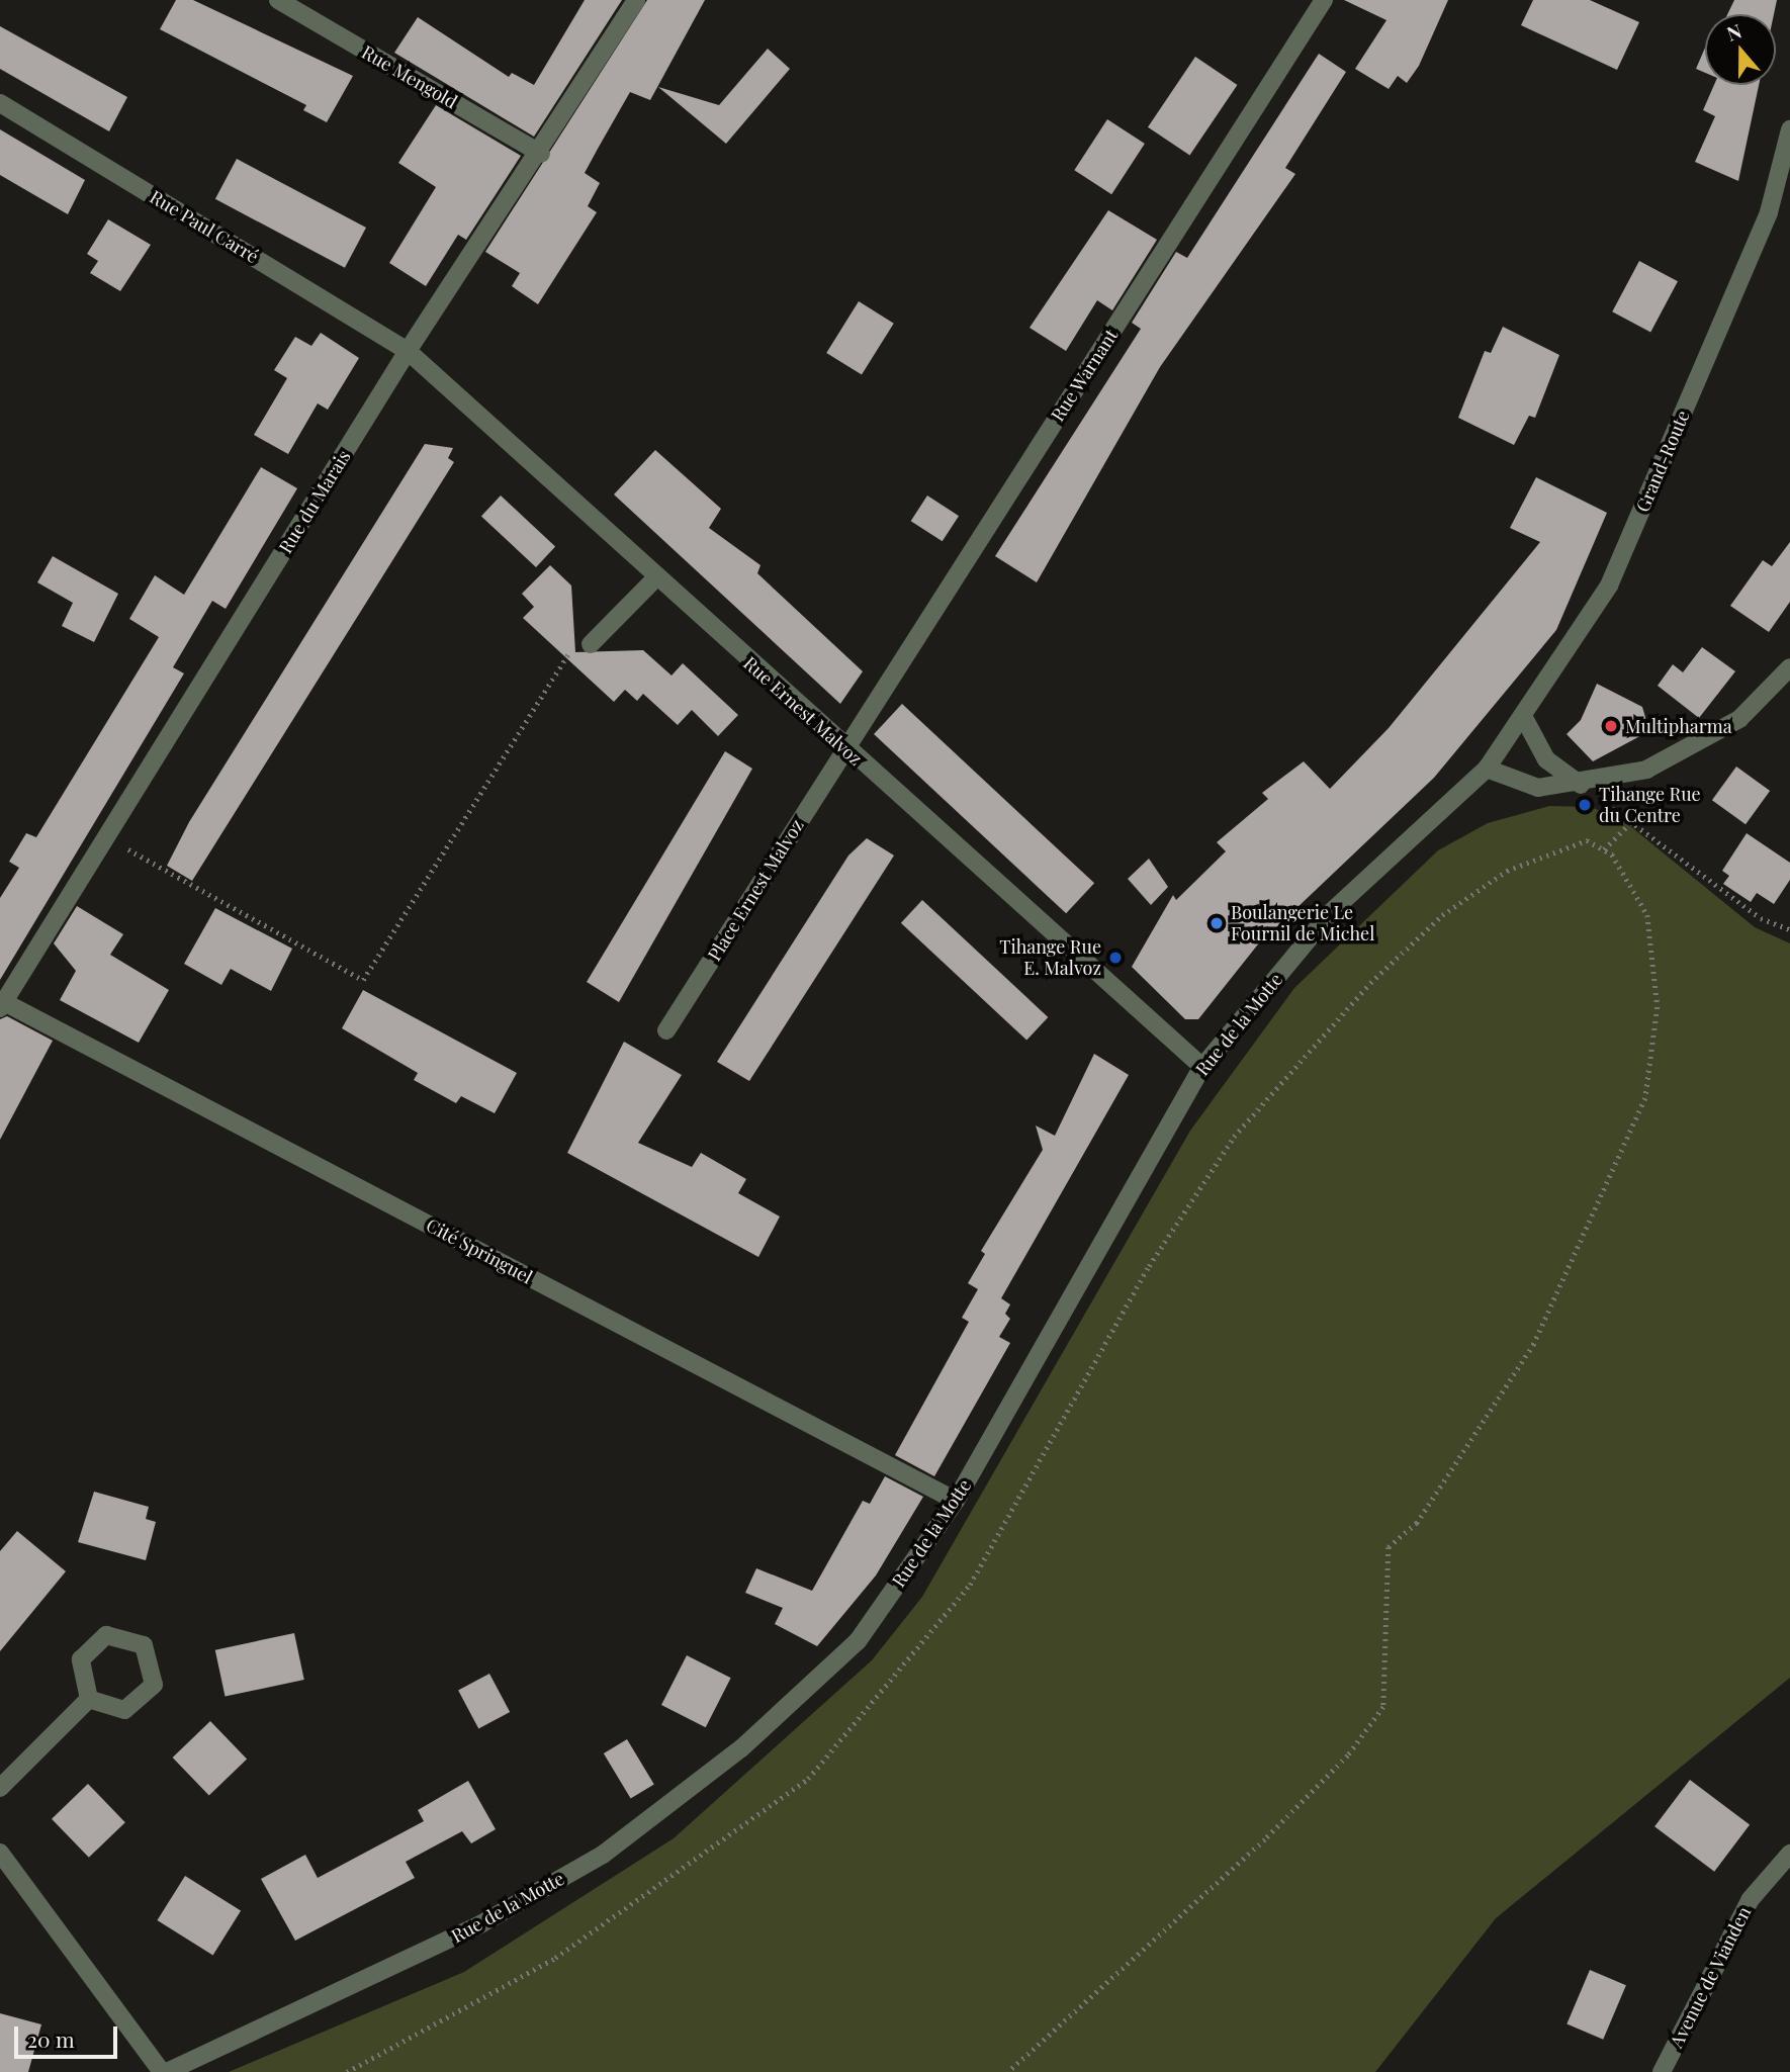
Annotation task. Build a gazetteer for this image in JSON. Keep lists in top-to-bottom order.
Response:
{
  "streets": {
    "street": [
      "Rue Mengold",
      "Rue Paul Carré",
      "Rue Warnant",
      "Grand-Route",
      "Rue du Marais",
      "Rue Ernest Malvoz",
      "Place Ernest Malvoz",
      "Rue de la Motte",
      "Cité Springuel",
      "Avenue de Vianden"
    ]
  },
  "crossings": [
    ["Rue Mengold", "Rue du Marais"],
    ["Rue Paul Carré", "Rue du Marais"],
    ["Rue Paul Carré", "Rue Ernest Malvoz"],
    ["Rue Warnant", "Rue Ernest Malvoz"],
    ["Rue Warnant", "Place Ernest Malvoz"],
    ["Grand-Route", "Rue de la Motte"],
    ["Rue du Marais", "Rue Ernest Malvoz"],
    ["Rue du Marais", "Cité Springuel"],
    ["Rue Ernest Malvoz", "Place Ernest Malvoz"],
    ["Rue Ernest Malvoz", "Rue de la Motte"],
    ["Rue de la Motte", "Cité Springuel"]
  ],
  "places": [
    "Multipharma",
    "Tihange Rue du Centre",
    "Boulangerie Le Fournil de Michel",
    "Tihange Rue E. Malvoz"
  ],
  "scale_bar": "20 m",
  "north": "top"
}
